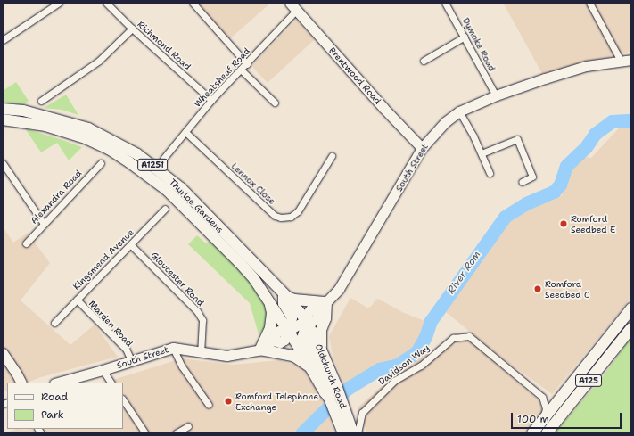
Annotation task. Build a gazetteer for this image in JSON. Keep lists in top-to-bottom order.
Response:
{
  "streets": {
    "main road": [
      "A1251",
      "Thurloe Gardens",
      "Oldchurch Road",
      "A125"
    ],
    "street": [
      "Dymoke Road",
      "Richmond Road",
      "Brentwood Road",
      "Wheatsheaf Road",
      "South Street",
      "Lennox Close",
      "Alexandra Road",
      "Kingsmead Avenue",
      "Gloucester Road",
      "Marden Road",
      "Davidson Way"
    ]
  },
  "crossings": [
    ["Dymoke Road", "South Street"],
    ["Richmond Road", "Wheatsheaf Road"],
    ["Brentwood Road", "Wheatsheaf Road"],
    ["Brentwood Road", "South Street"],
    ["Wheatsheaf Road", "Lennox Close"],
    ["A1251", "South Street"],
    ["A1251", "Oldchurch Road"],
    ["South Street", "Thurloe Gardens"],
    ["South Street", "Gloucester Road"],
    ["South Street", "Marden Road"],
    ["South Street", "Oldchurch Road"],
    ["Thurloe Gardens", "Oldchurch Road"],
    ["Kingsmead Avenue", "Gloucester Road"],
    ["Kingsmead Avenue", "Marden Road"],
    ["Davidson Way", "A125"]
  ],
  "water": ["River Rom"],
  "places": ["Romford Seedbed E", "Romford Seedbed C", "Romford Telephone Exchange"],
  "legend": ["Road", "Park"],
  "scale_bar": "100 m"
}
